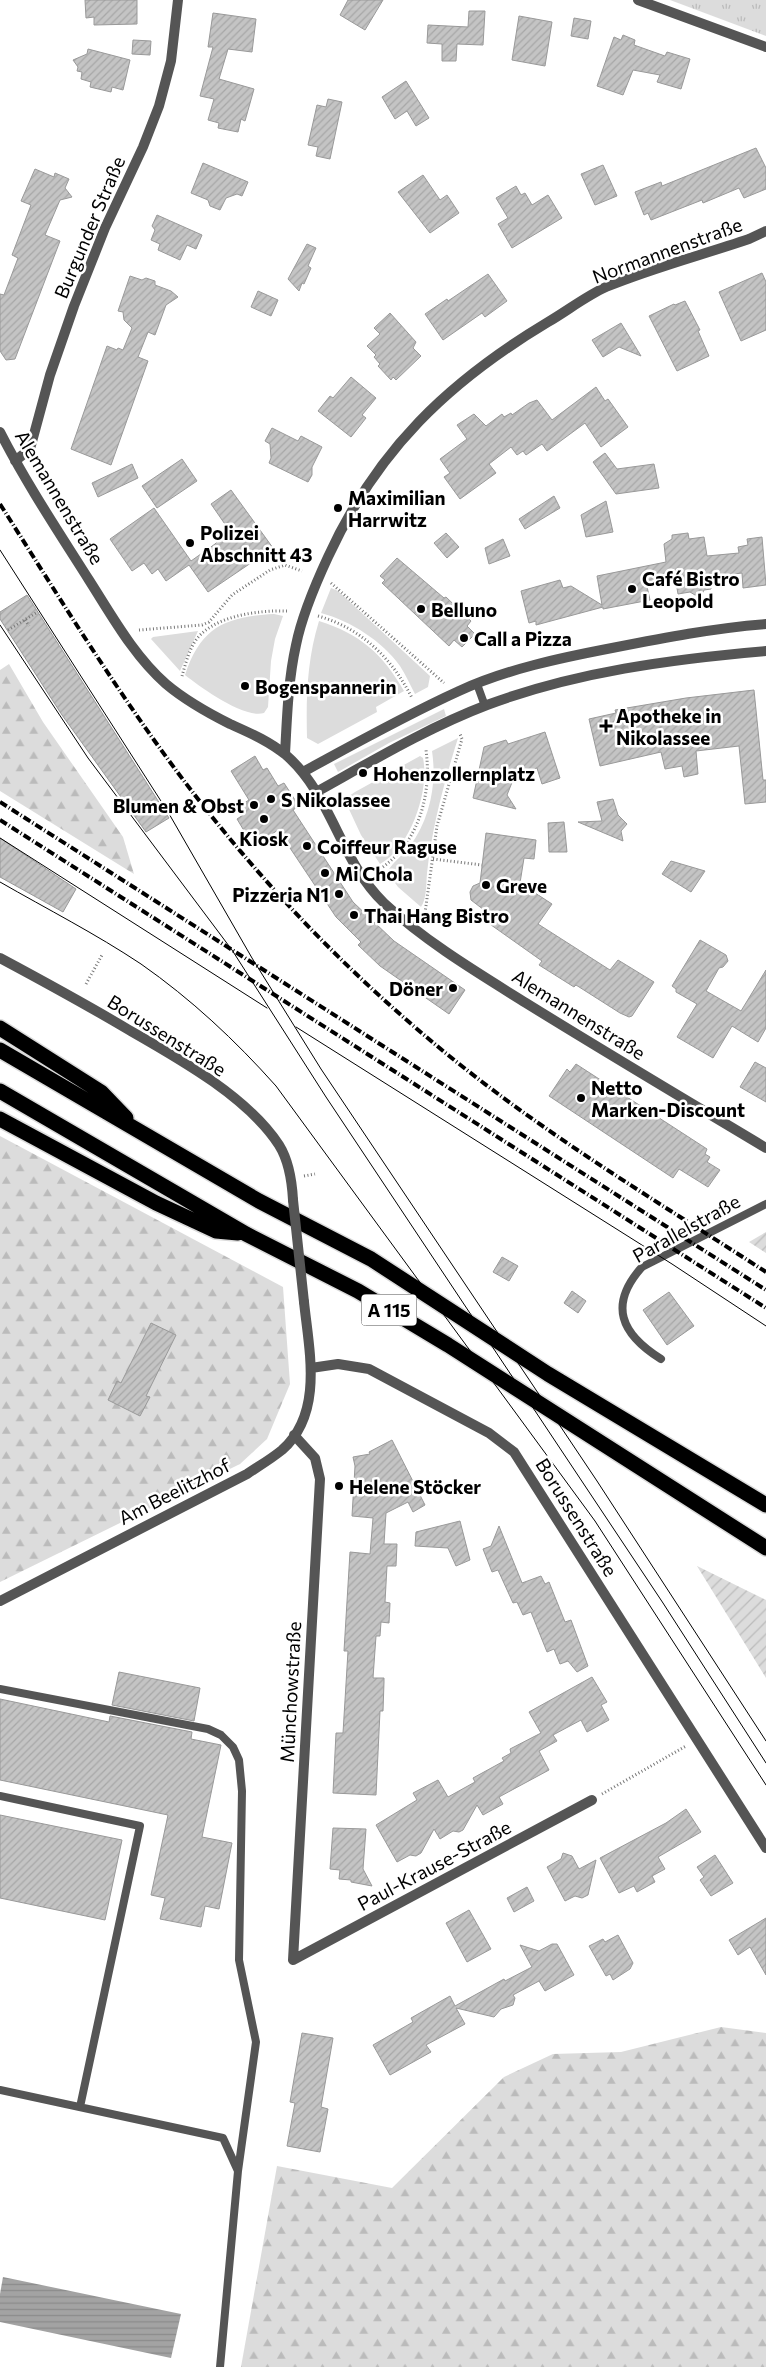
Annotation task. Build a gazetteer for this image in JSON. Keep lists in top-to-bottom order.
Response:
{
  "streets": {
    "highway": ["A 115"],
    "street": [
      "Burgunder Straße",
      "Normannenstraße",
      "Alemannenstraße",
      "Borussenstraße",
      "Am Beelitzhof",
      "Münchowstraße",
      "Paul-Krause-Straße"
    ],
    "lane": ["Parallelstraße"]
  },
  "crossings": [
    ["Burgunder Straße", "Alemannenstraße"],
    ["Normannenstraße", "Alemannenstraße"],
    ["Borussenstraße", "Am Beelitzhof"],
    ["Am Beelitzhof", "Münchowstraße"],
    ["Münchowstraße", "Paul-Krause-Straße"]
  ],
  "places": {
    "other": [
      "Maximilian Harrwitz",
      "Polizei Abschnitt 43",
      "Café Bistro Leopold",
      "Belluno",
      "Call a Pizza",
      "Bogenspannerin",
      "Hohenzollernplatz",
      "S Nikolassee",
      "Blumen & Obst",
      "Kiosk",
      "Coiffeur Raguse",
      "Mi Chola",
      "Greve",
      "Pizzeria N1",
      "Thai Hang Bistro",
      "Döner",
      "Netto Marken-Discount",
      "Helene Stöcker"
    ],
    "health": ["Apotheke in Nikolassee"]
  }
}
